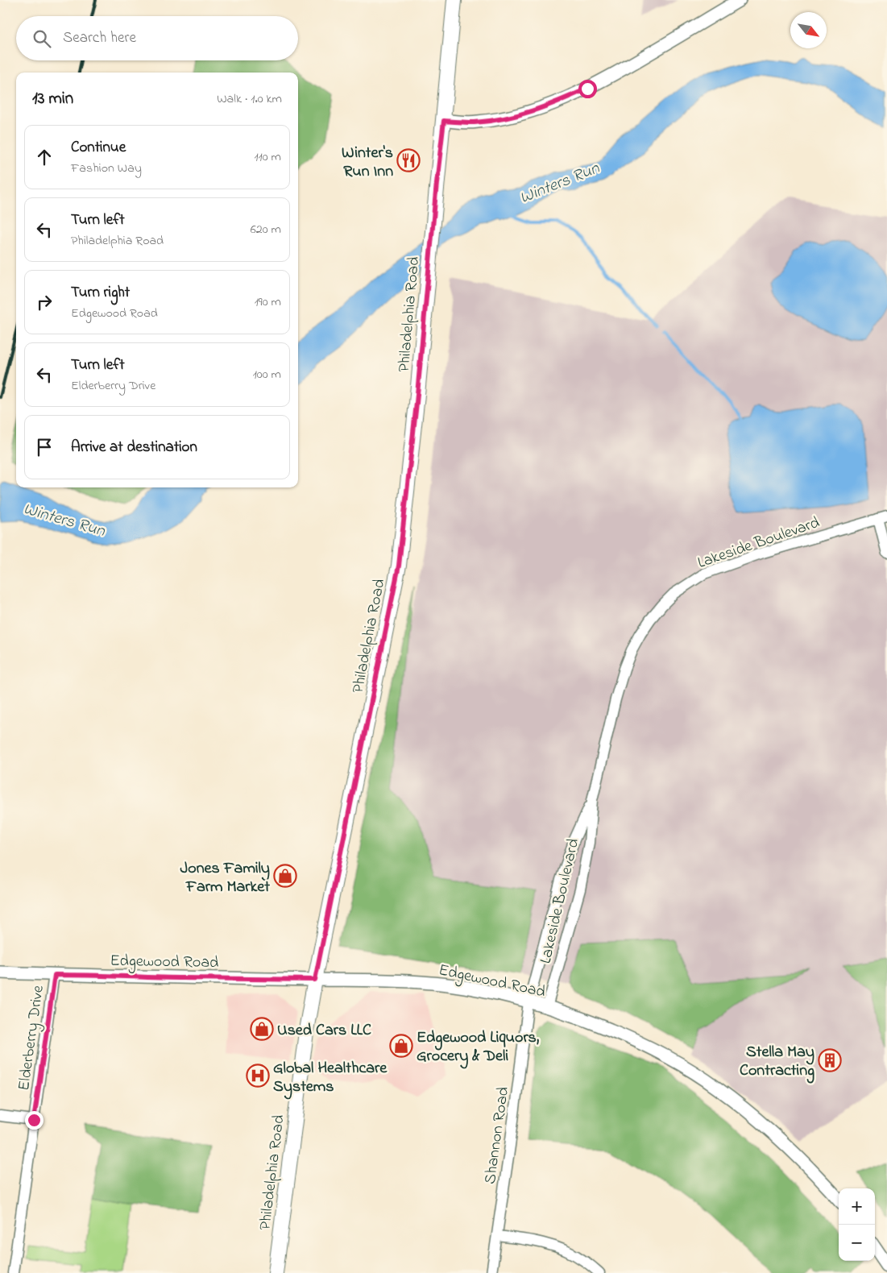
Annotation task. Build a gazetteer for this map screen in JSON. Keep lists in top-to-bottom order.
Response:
{
  "streets": {
    "main road": ["Philadelphia Road"],
    "street": [
      "Lakeside Boulevard",
      "Edgewood Road",
      "Elderberry Drive",
      "Shannon Road"
    ]
  },
  "crossings": [
    ["Philadelphia Road", "Edgewood Road"],
    ["Lakeside Boulevard", "Edgewood Road"],
    ["Lakeside Boulevard", "Shannon Road"],
    ["Edgewood Road", "Elderberry Drive"],
    ["Edgewood Road", "Shannon Road"]
  ],
  "water": ["Winters Run"],
  "places": {
    "restaurant": ["Winter's Run Inn"],
    "shop": ["Jones Family Farm Market", "Used Cars LLC", "Edgewood Liquors, Grocery & Deli"],
    "building": ["Stella May Contracting"],
    "hospital": ["Global Healthcare Systems"]
  },
  "north": "bottom right",
  "page": {
    "search": "Search here",
    "heading": ["13 min", "Walk · 1.0 km"],
    "list": [
      ["Continue", "Fashion Way", "110 m"],
      ["Turn left", "Philadelphia Road", "620 m"],
      ["Turn right", "Edgewood Road", "190 m"],
      ["Turn left", "Elderberry Drive", "100 m"],
      "Arrive at destination"
    ],
    "map_buttons": ["+", "−"]
  }
}
